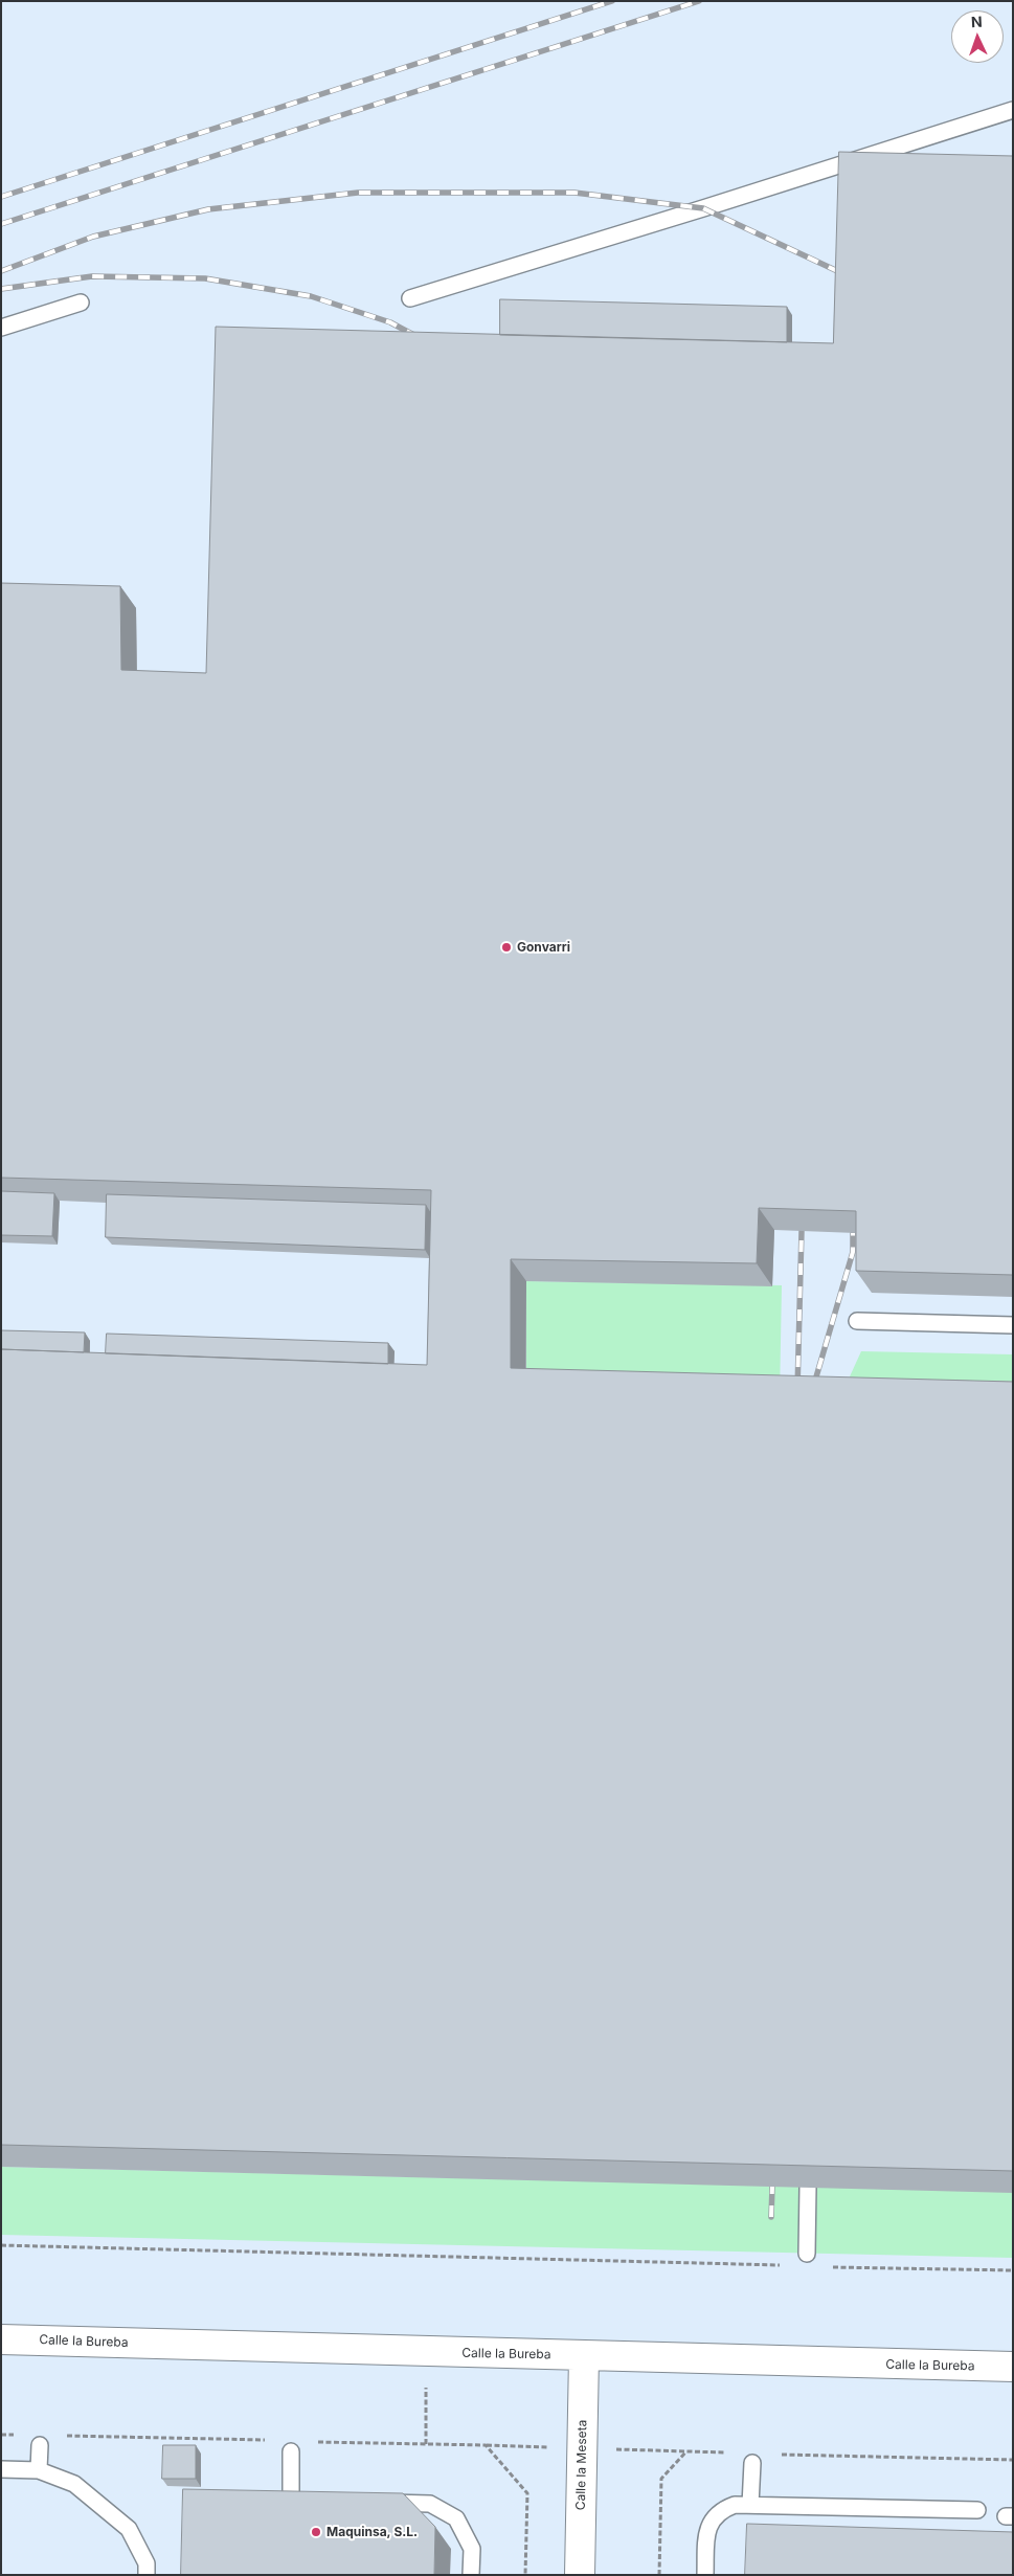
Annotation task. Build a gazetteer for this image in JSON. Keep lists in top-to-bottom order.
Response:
{
  "streets": {
    "street": ["Calle la Bureba", "Calle la Meseta"]
  },
  "crossings": [
    ["Calle la Bureba", "Calle la Meseta"]
  ],
  "places": ["Gonvarri", "Maquinsa, S.L."],
  "north": "top"
}
